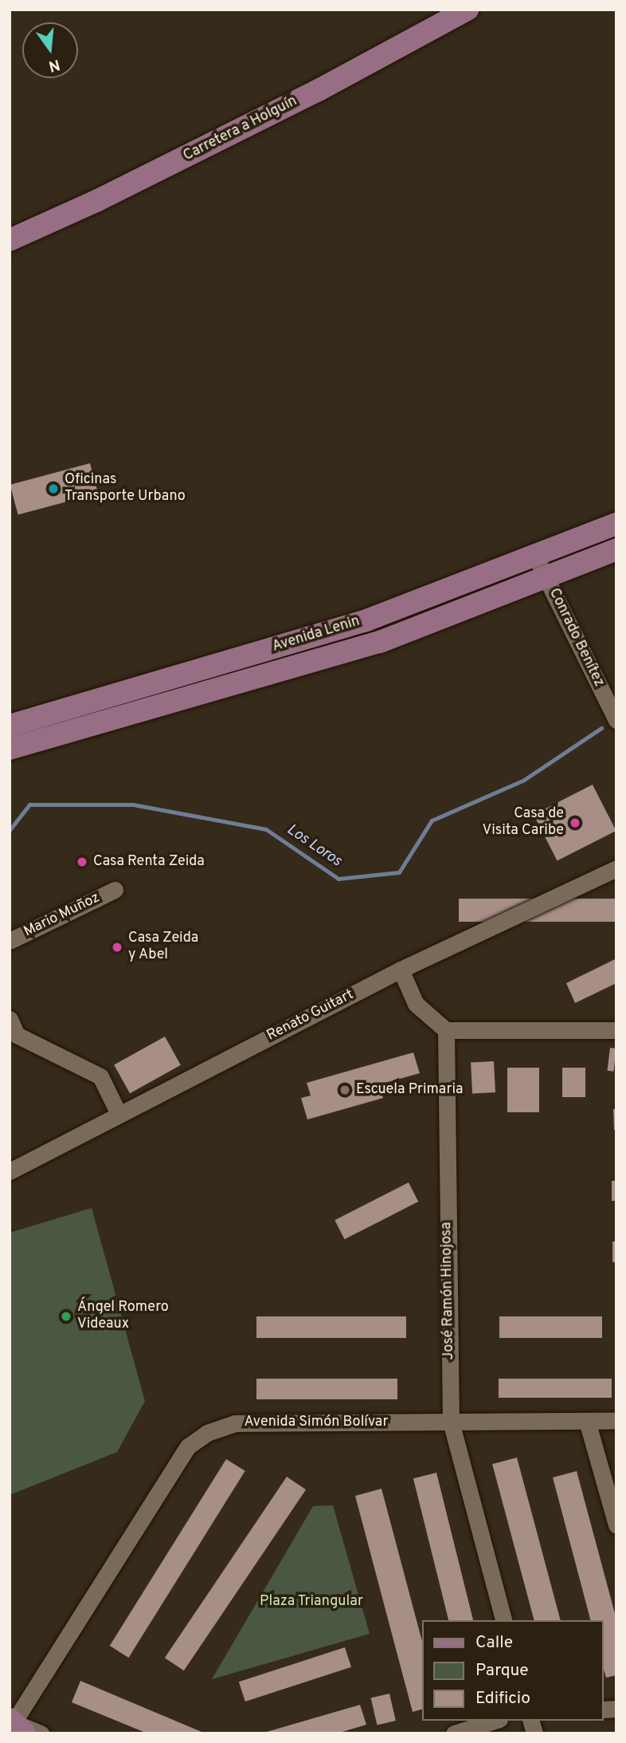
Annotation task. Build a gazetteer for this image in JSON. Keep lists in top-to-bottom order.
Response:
{
  "streets": {
    "main road": ["Carretera a Holguín", "Avenida Lenin"],
    "street": [
      "Conrado Benítez",
      "Mario Muñoz",
      "Renato Guitart",
      "José Ramón Hinojosa",
      "Avenida Simón Bolívar"
    ]
  },
  "crossings": [
    ["Avenida Lenin", "Conrado Benítez"],
    ["José Ramón Hinojosa", "Avenida Simón Bolívar"]
  ],
  "water": ["Los Loros"],
  "parks": ["Plaza Triangular"],
  "places": [
    "Oficinas Transporte Urbano",
    "Casa de Visita Caribe",
    "Casa Renta Zeida",
    "Casa Zeida y Abel",
    "Escuela Primaria",
    "Ángel Romero Videaux"
  ],
  "legend": ["Calle", "Parque", "Edificio"],
  "north": "bottom"
}
